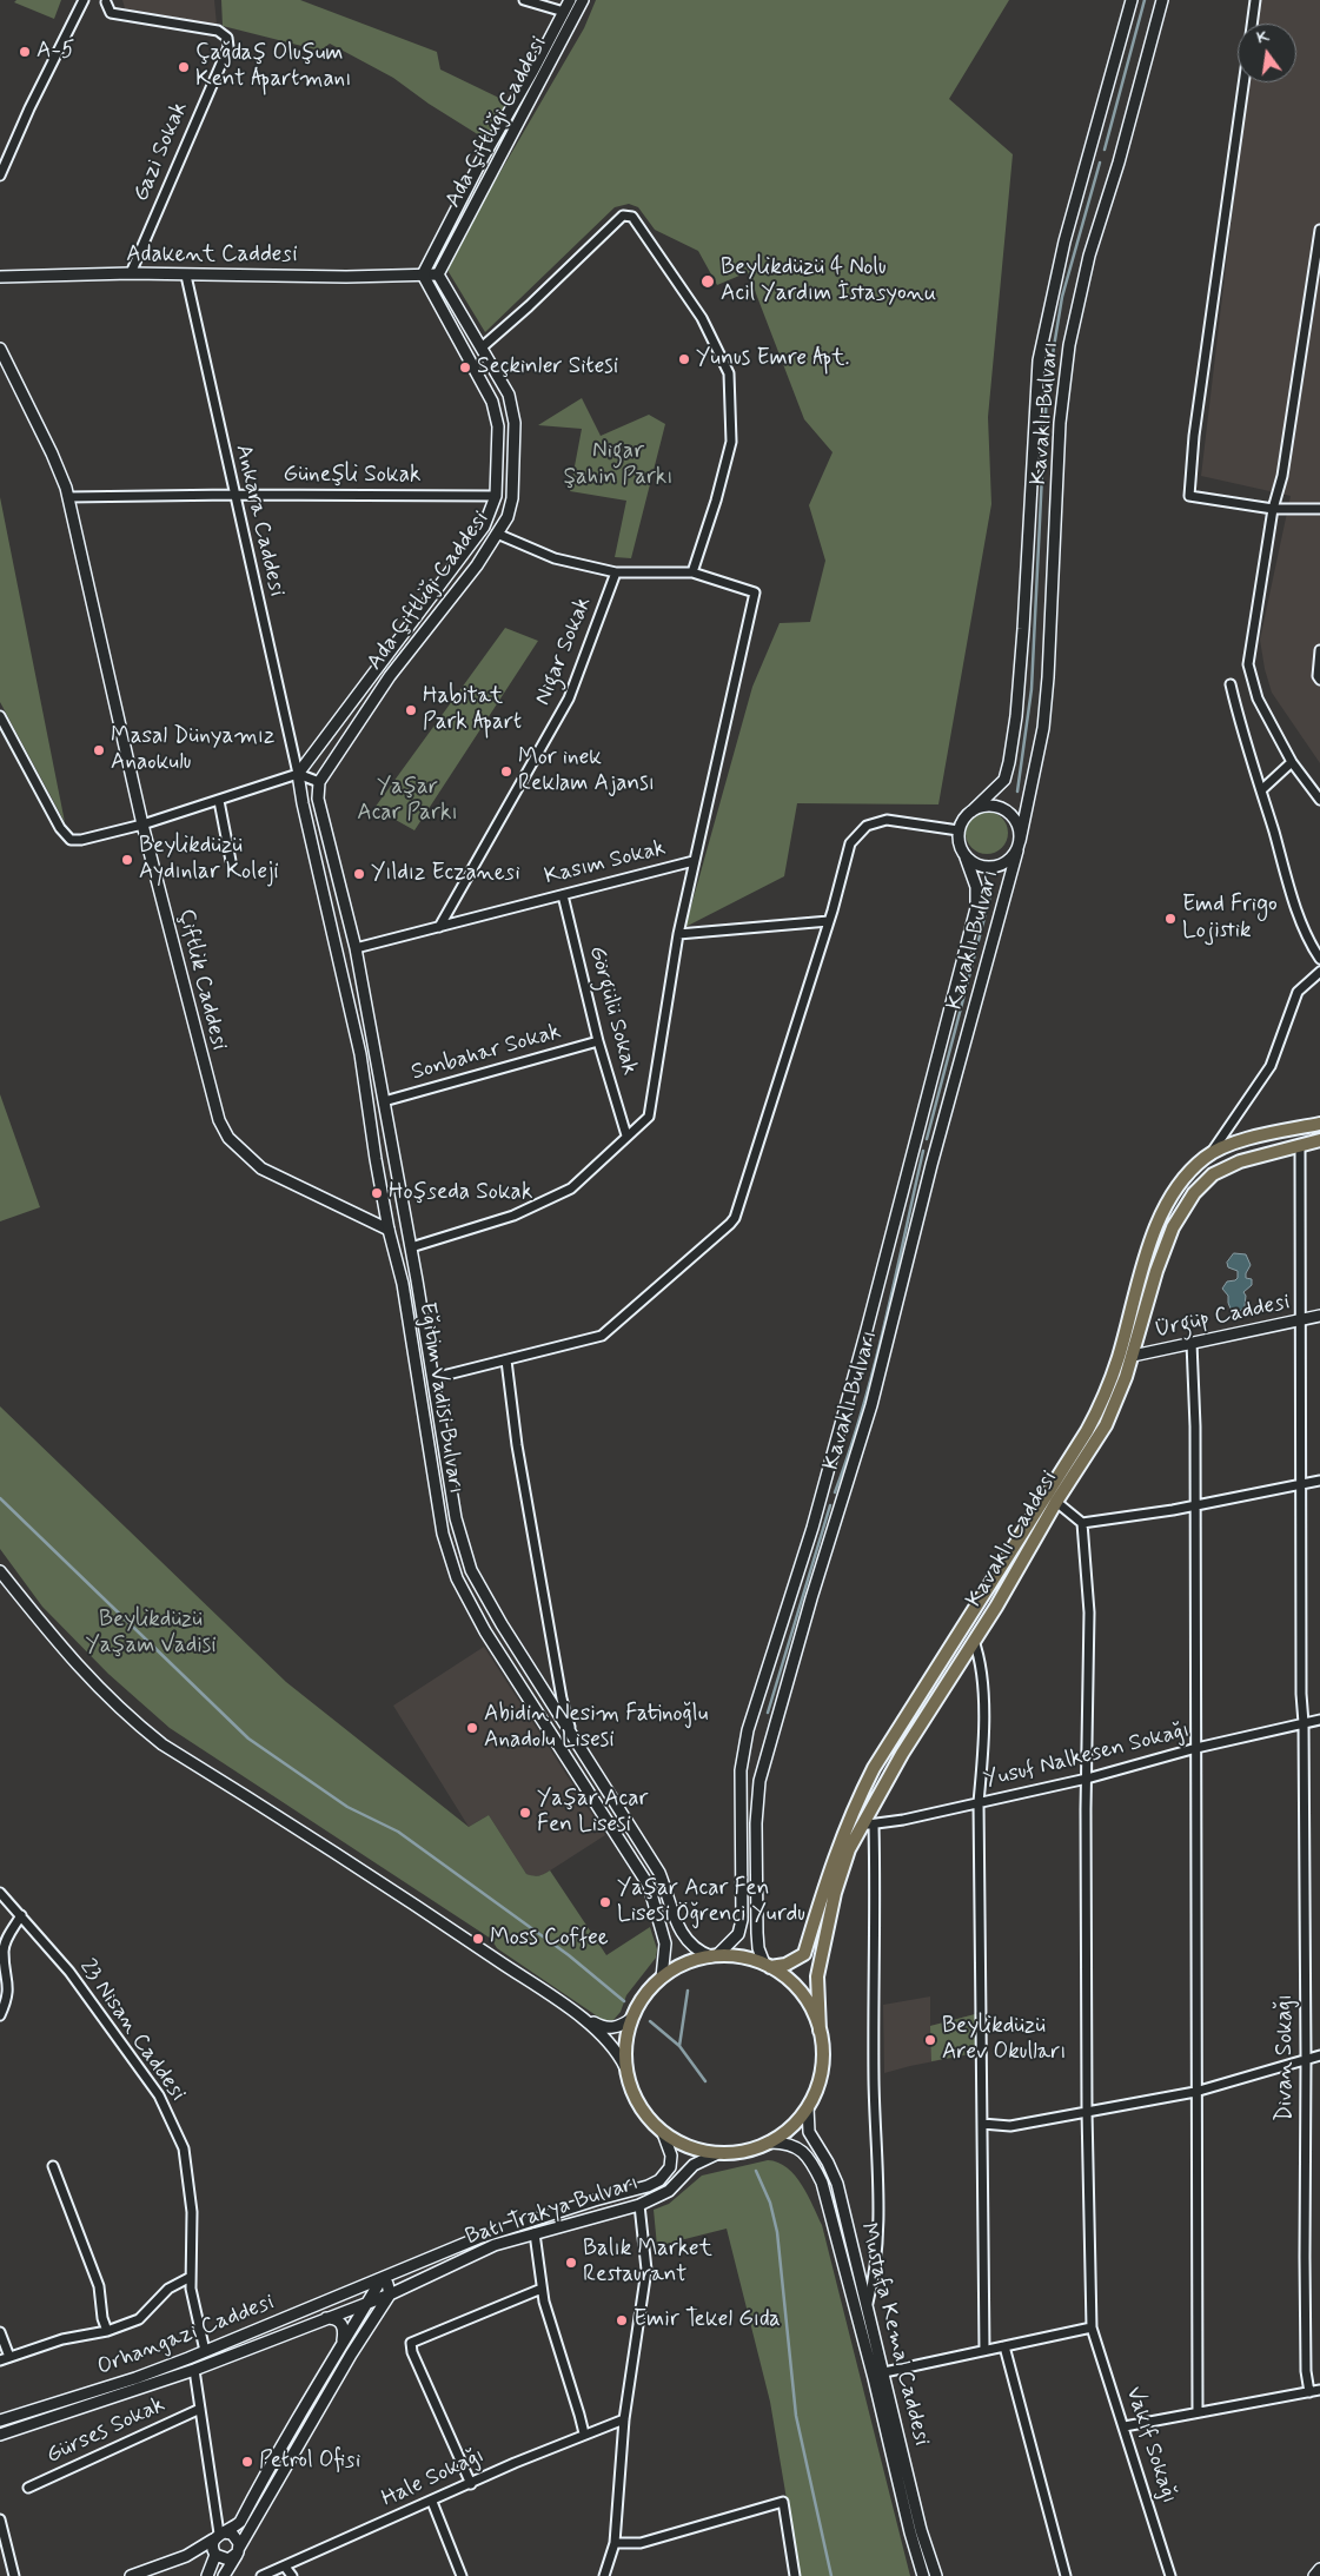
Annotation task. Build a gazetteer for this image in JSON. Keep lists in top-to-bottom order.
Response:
{
  "streets": {
    "main road": [
      "Ada Çiftliği Caddesi",
      "Adakent Caddesi",
      "Kavaklı Bulvarı",
      "Çiftlik Caddesi",
      "Ürgüp Caddesi",
      "Eğitim Vadisi Bulvarı",
      "Kavaklı Caddesi",
      "Batı Trakya Bulvarı",
      "Mustafa Kemal Caddesi",
      "Orhangazi Caddesi"
    ],
    "street": [
      "Gazi Sokak",
      "Güneşli Sokak",
      "Ankara Caddesi",
      "Nigar Sokak",
      "Kasım Sokak",
      "Görgülü Sokak",
      "Sonbahar Sokak",
      "Yusuf Nalkesen Sokağı",
      "23 Nisan Caddesi",
      "Divan Sokağı",
      "Gürses Sokak",
      "Vakıf Sokağı",
      "Hale Sokağı"
    ]
  },
  "crossings": [
    ["Ada Çiftliği Caddesi", "Adakent Caddesi"],
    ["Ada Çiftliği Caddesi", "Güneşli Sokak"],
    ["Ada Çiftliği Caddesi", "Ankara Caddesi"],
    ["Ada Çiftliği Caddesi", "Eğitim Vadisi Bulvarı"],
    ["Gazi Sokak", "Adakent Caddesi"],
    ["Adakent Caddesi", "Ankara Caddesi"],
    ["Kavaklı Bulvarı", "Eğitim Vadisi Bulvarı"],
    ["Kavaklı Bulvarı", "Kavaklı Caddesi"],
    ["Kavaklı Bulvarı", "Batı Trakya Bulvarı"],
    ["Kavaklı Bulvarı", "Mustafa Kemal Caddesi"],
    ["Güneşli Sokak", "Ankara Caddesi"],
    ["Güneşli Sokak", "Çiftlik Caddesi"],
    ["Ankara Caddesi", "Eğitim Vadisi Bulvarı"],
    ["Nigar Sokak", "Kasım Sokak"],
    ["Kasım Sokak", "Görgülü Sokak"],
    ["Kasım Sokak", "Eğitim Vadisi Bulvarı"],
    ["Çiftlik Caddesi", "Eğitim Vadisi Bulvarı"],
    ["Görgülü Sokak", "Sonbahar Sokak"],
    ["Sonbahar Sokak", "Eğitim Vadisi Bulvarı"],
    ["Ürgüp Caddesi", "Kavaklı Caddesi"],
    ["Ürgüp Caddesi", "Divan Sokağı"],
    ["Eğitim Vadisi Bulvarı", "Kavaklı Caddesi"],
    ["Eğitim Vadisi Bulvarı", "Batı Trakya Bulvarı"],
    ["Eğitim Vadisi Bulvarı", "Mustafa Kemal Caddesi"],
    ["Kavaklı Caddesi", "Yusuf Nalkesen Sokağı"],
    ["Kavaklı Caddesi", "Divan Sokağı"],
    ["Kavaklı Caddesi", "Batı Trakya Bulvarı"],
    ["Kavaklı Caddesi", "Mustafa Kemal Caddesi"],
    ["Yusuf Nalkesen Sokağı", "Divan Sokağı"],
    ["Yusuf Nalkesen Sokağı", "Vakıf Sokağı"],
    ["23 Nisan Caddesi", "Orhangazi Caddesi"],
    ["Batı Trakya Bulvarı", "Mustafa Kemal Caddesi"],
    ["Batı Trakya Bulvarı", "Orhangazi Caddesi"]
  ],
  "parks": ["Nigar Şahin Parkı", "Yaşar Acar Parkı", "Beylikdüzü Yaşam Vadisi"],
  "places": [
    "A-5",
    "Çağdaş Oluşum Kent Apartmanı",
    "Beylikdüzü 4 Nolu Acil Yardım İstasyonu",
    "Yunus Emre Apt.",
    "Seçkinler Sitesi",
    "Habitat Park Apart",
    "Masal Dünyamız Anaokulu",
    "Mor inek Reklam Ajansı",
    "Beylikdüzü Aydınlar Koleji",
    "Yıldız Eczanesi",
    "Emd Frigo Lojistik",
    "Hoşseda Sokak",
    "Abidin Nesim Fatinoğlu Anadolu Lisesi",
    "Yaşar Acar Fen Lisesi",
    "Yaşar Acar Fen Lisesi Öğrenci Yurdu",
    "Moss Coffee",
    "Beylikdüzü Arev Okulları",
    "Balık Market Restaurant",
    "Emir Tekel Gıda",
    "Petrol Ofisi"
  ],
  "north": "top"
}
